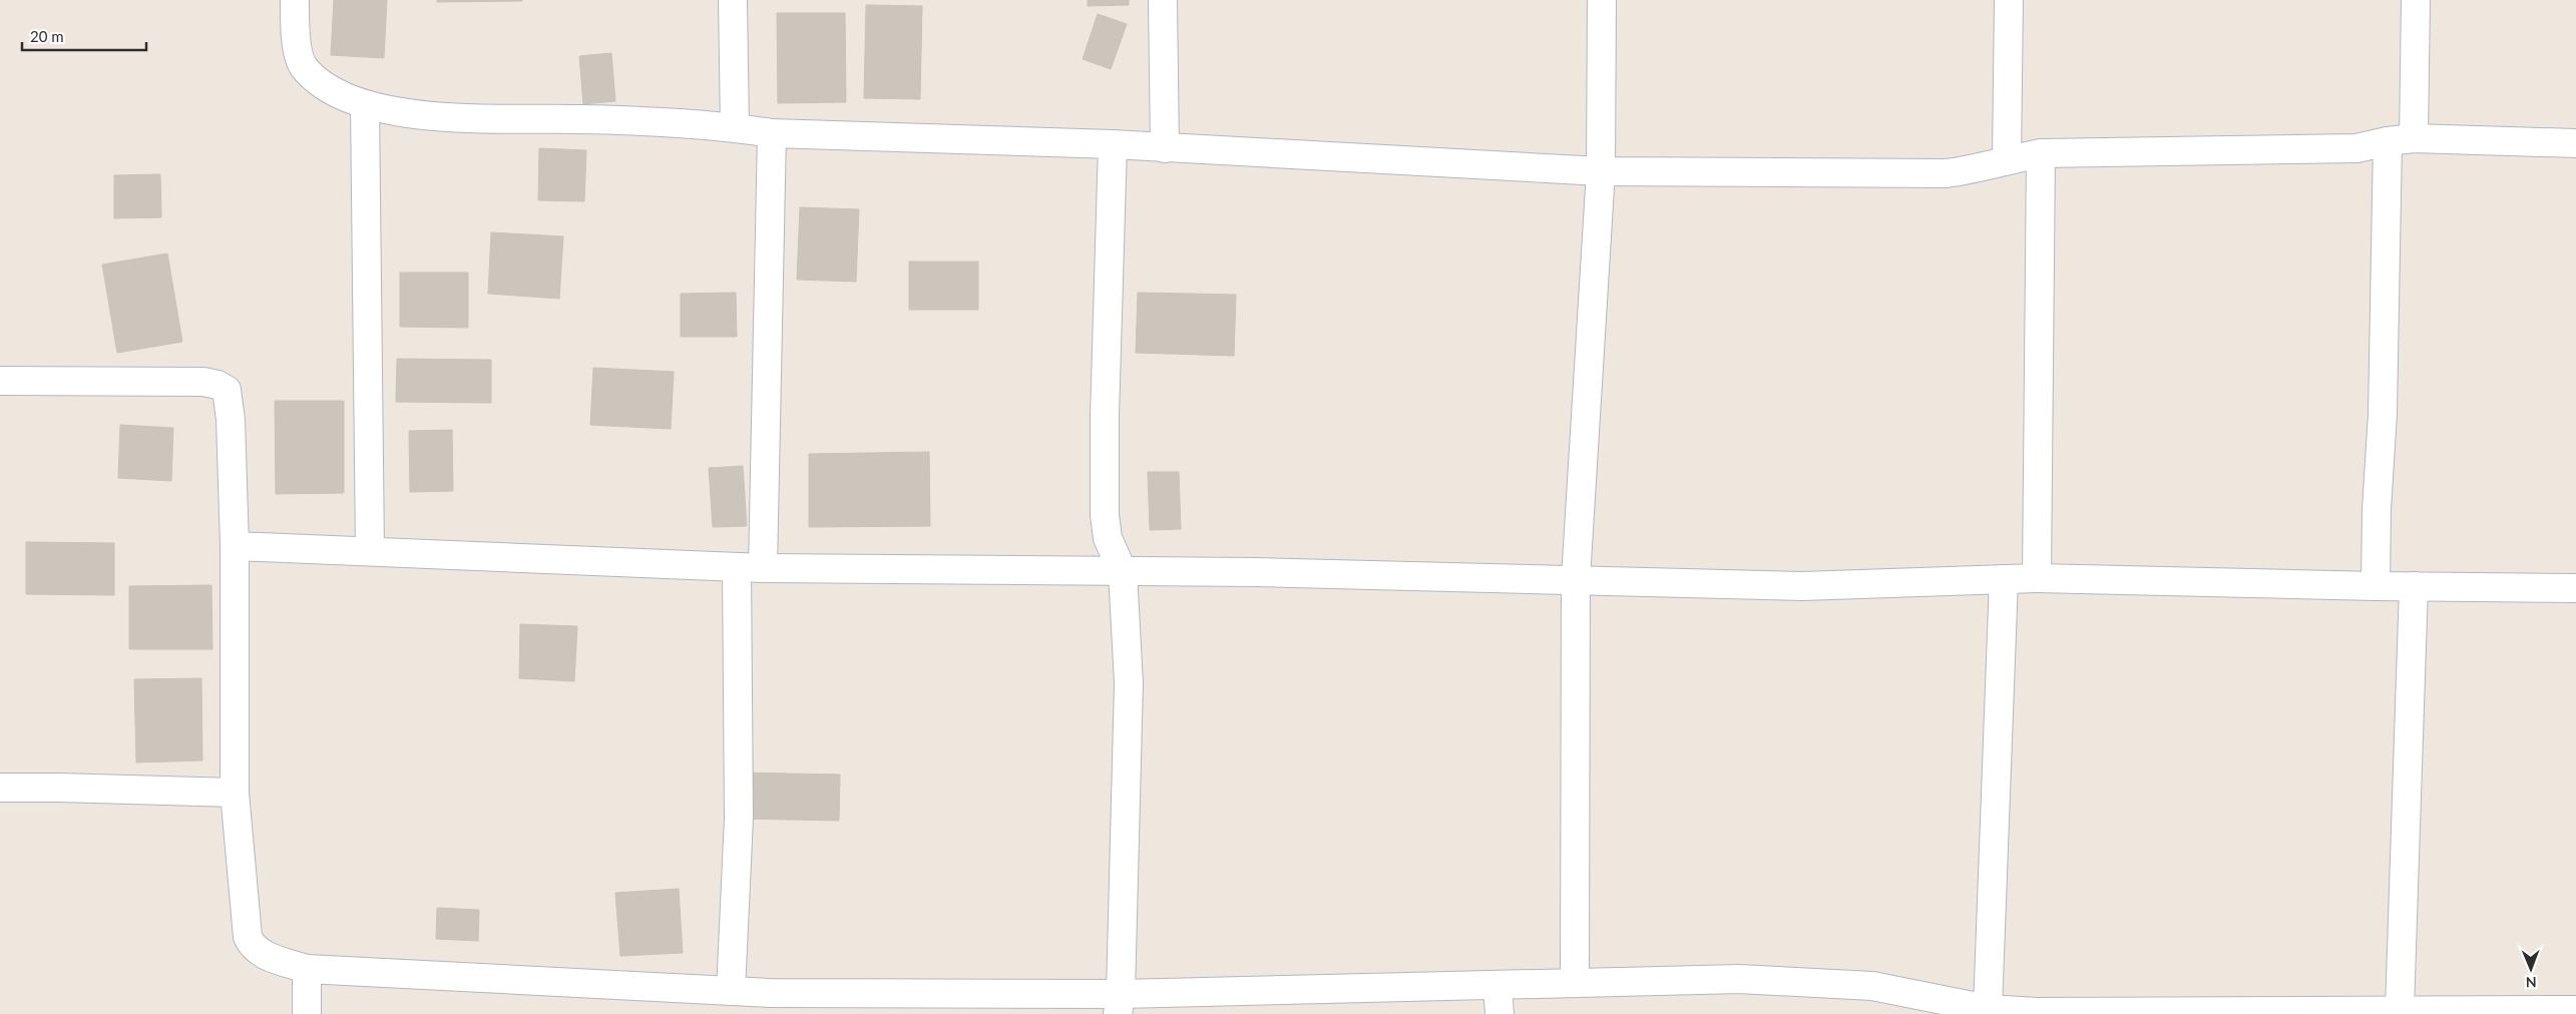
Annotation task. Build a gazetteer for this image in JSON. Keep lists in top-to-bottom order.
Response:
{
  "scale_bar": "20 m",
  "north": "bottom"
}
